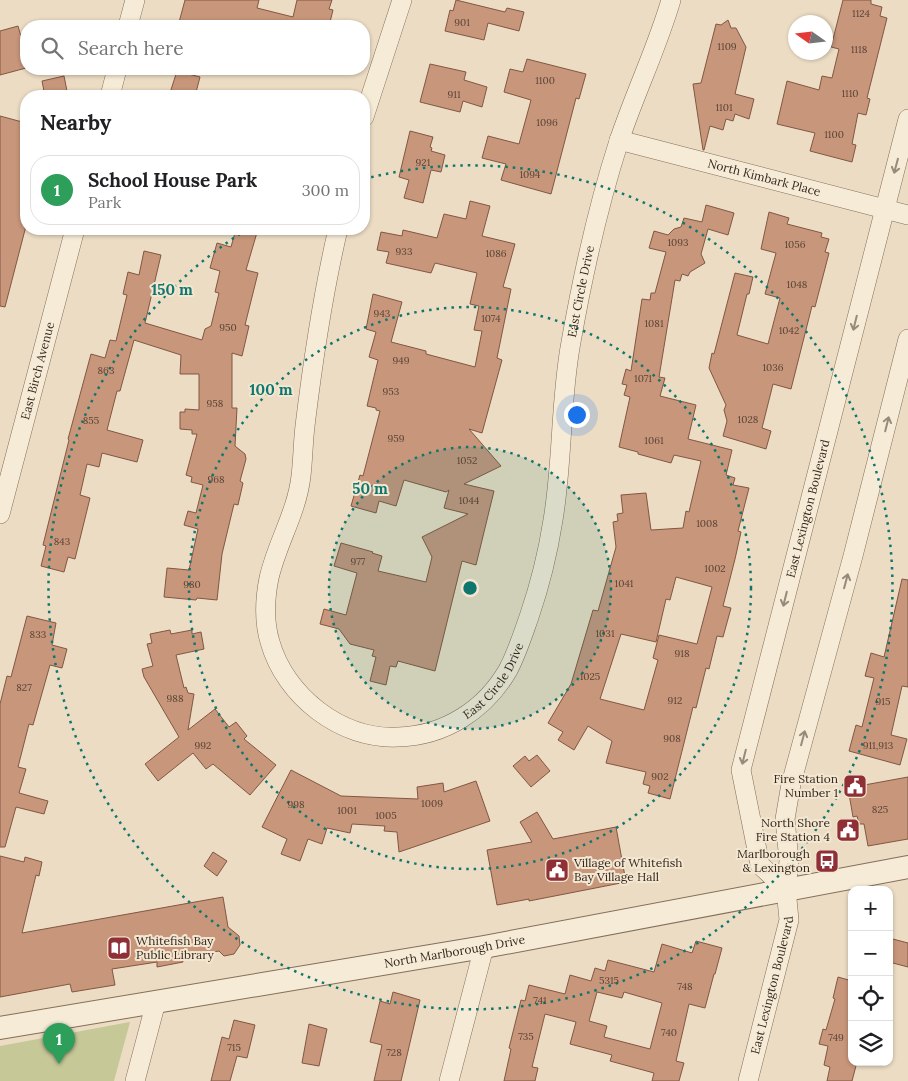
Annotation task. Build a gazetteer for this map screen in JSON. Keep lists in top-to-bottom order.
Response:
{
  "streets": {
    "street": [
      "North Kimbark Place",
      "East Circle Drive",
      "East Birch Avenue",
      "East Lexington Boulevard",
      "North Marlborough Drive"
    ]
  },
  "crossings": [
    ["North Kimbark Place", "East Circle Drive"],
    ["North Kimbark Place", "East Lexington Boulevard"],
    ["East Lexington Boulevard", "North Marlborough Drive"]
  ],
  "places": {
    "public building": ["Fire Station Number 1", "North Shore Fire Station 4", "Village of Whitefish Bay Village Hall"],
    "bus stop": ["Marlborough & Lexington"],
    "library": ["Whitefish Bay Public Library"]
  },
  "house_numbers": [
    "1124",
    "901",
    "1109",
    "1118",
    "1100",
    "1110",
    "911",
    "1101",
    "1096",
    "1100",
    "921",
    "1094",
    "1093",
    "1056",
    "933",
    "1086",
    "1048",
    "943",
    "1074",
    "1081",
    "950",
    "1042",
    "949",
    "1036",
    "863",
    "1071",
    "953",
    "958",
    "1028",
    "855",
    "959",
    "1061",
    "1052",
    "968",
    "1044",
    "1008",
    "843",
    "977",
    "1002",
    "1041",
    "980",
    "1031",
    "833",
    "918",
    "1025",
    "827",
    "988",
    "912",
    "915",
    "908",
    "992",
    "911,913",
    "902",
    "1009",
    "998",
    "825",
    "1001",
    "1005",
    "5315",
    "748",
    "741",
    "740",
    "735",
    "749",
    "715",
    "728"
  ],
  "north": "left",
  "page": {
    "search": "Search here",
    "heading": "Nearby",
    "list": [
      {
        "mark": "1",
        "name": "School House Park",
        "note": "Park",
        "value": "300 m"
      }
    ],
    "map_buttons": ["+", "−"],
    "pins": "1"
  },
  "rings": ["150 m", "100 m", "50 m"]
}
